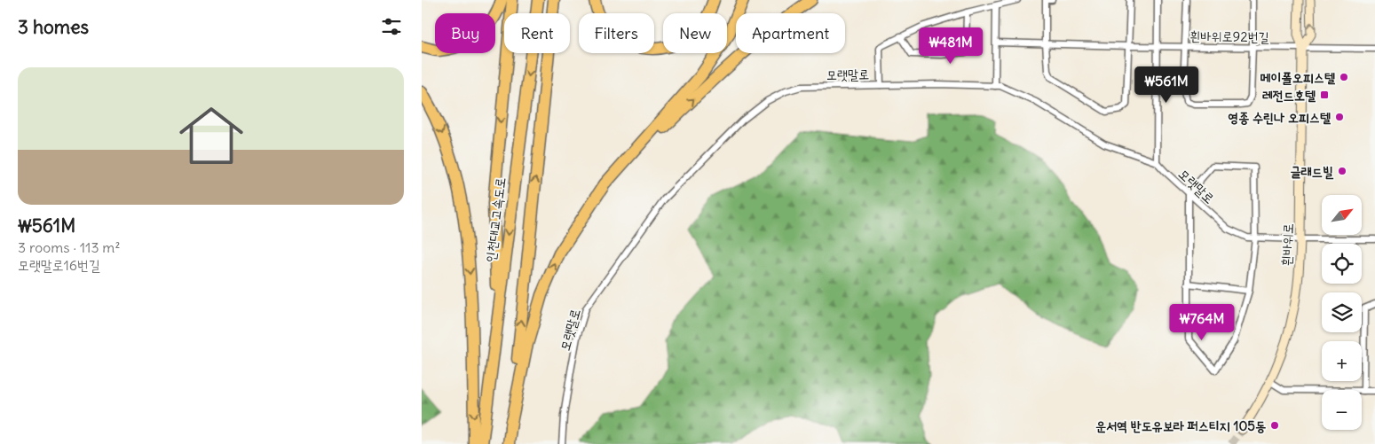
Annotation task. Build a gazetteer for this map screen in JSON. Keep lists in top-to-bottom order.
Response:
{
  "streets": {
    "highway": ["인천대교고속도로"],
    "street": ["흰바위로92번길", "모랫말로", "흰바위로"]
  },
  "crossings": [
    ["흰바위로92번길", "흰바위로"],
    ["모랫말로", "흰바위로"]
  ],
  "places": {
    "other": [
      "메이폴오피스텔",
      "영종 수린나 오피스텔",
      "글래드빌",
      "운서역 반도유보라 퍼스티지 105동"
    ],
    "transit": ["레전드호텔"]
  },
  "north": "top right",
  "page": {
    "heading": "3 homes",
    "chip": [
      "Buy",
      "Rent",
      "Filters",
      "New",
      "Apartment"
    ],
    "price": ["₩481M", "₩561M", "₩764M"],
    "list": [
      {
        "name": "₩561M",
        "note": "3 rooms · 113 m² · 모랫말로16번길"
      }
    ],
    "map_buttons": ["+", "−"]
  }
}
